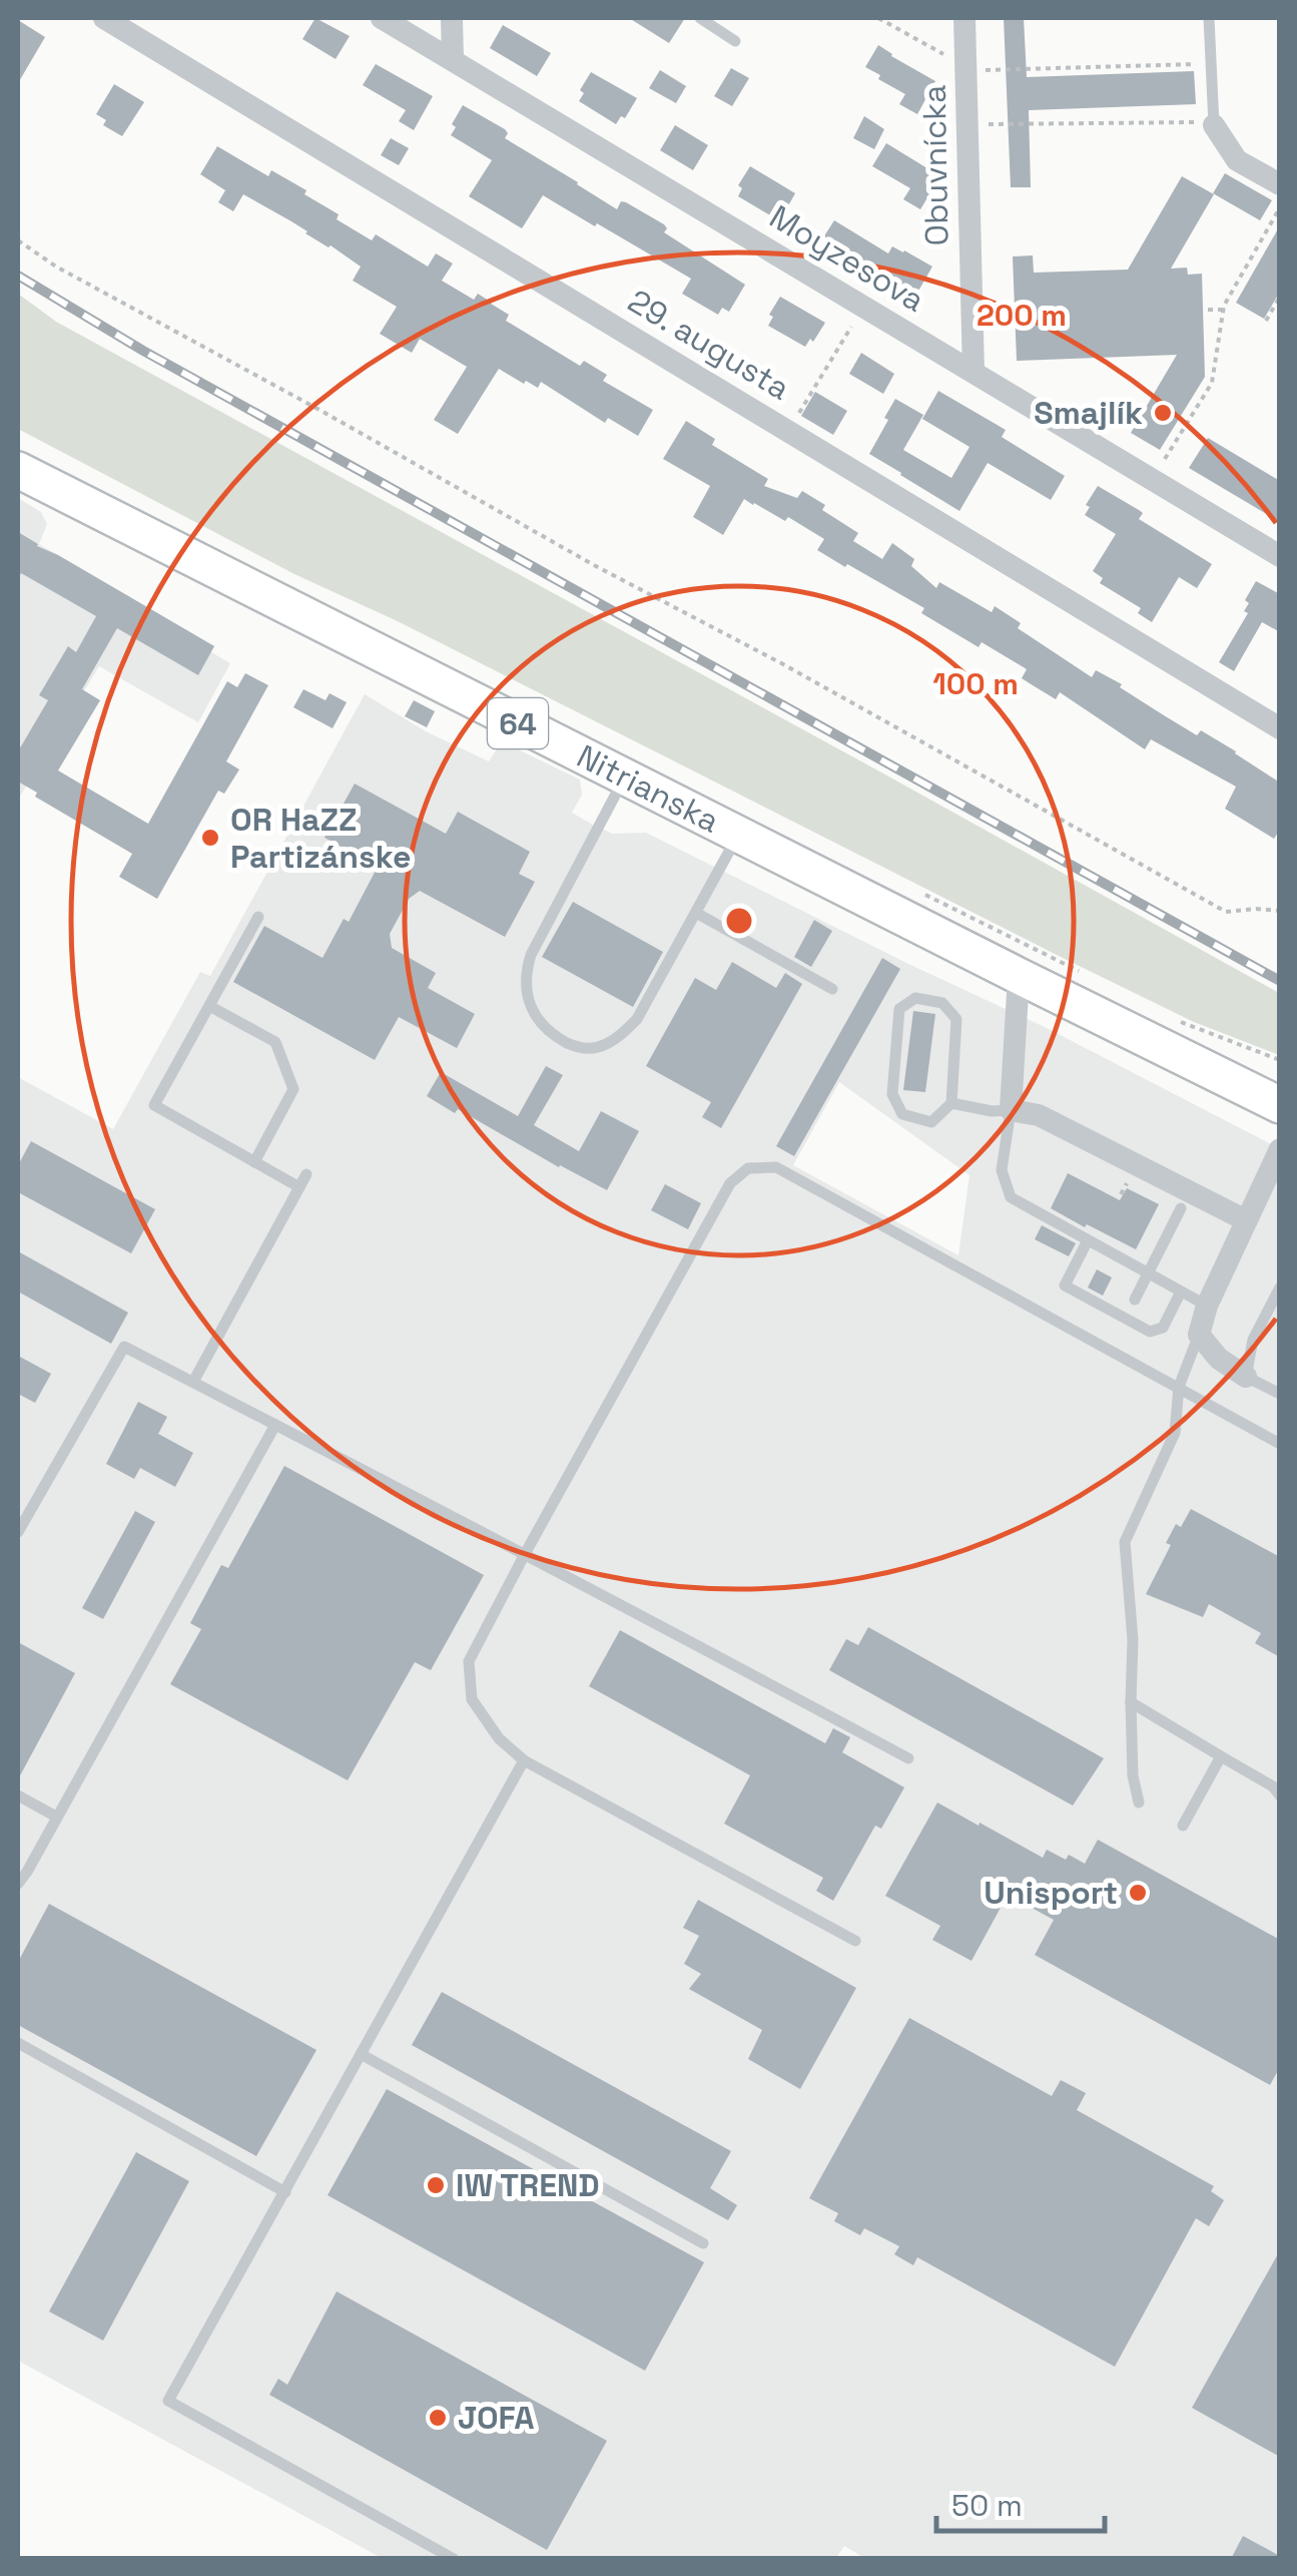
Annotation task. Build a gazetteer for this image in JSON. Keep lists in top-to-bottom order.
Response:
{
  "streets": {
    "main road": ["64", "Nitrianska"],
    "street": ["Obuvnícka", "Moyzesova", "29. augusta"]
  },
  "crossings": [
    ["Obuvnícka", "Moyzesova"]
  ],
  "places": [
    "Smajlík",
    "OR HaZZ Partizánske",
    "Unisport",
    "IW TREND",
    "JOFA"
  ],
  "scale_bar": "50 m",
  "rings": ["200 m", "100 m"]
}
